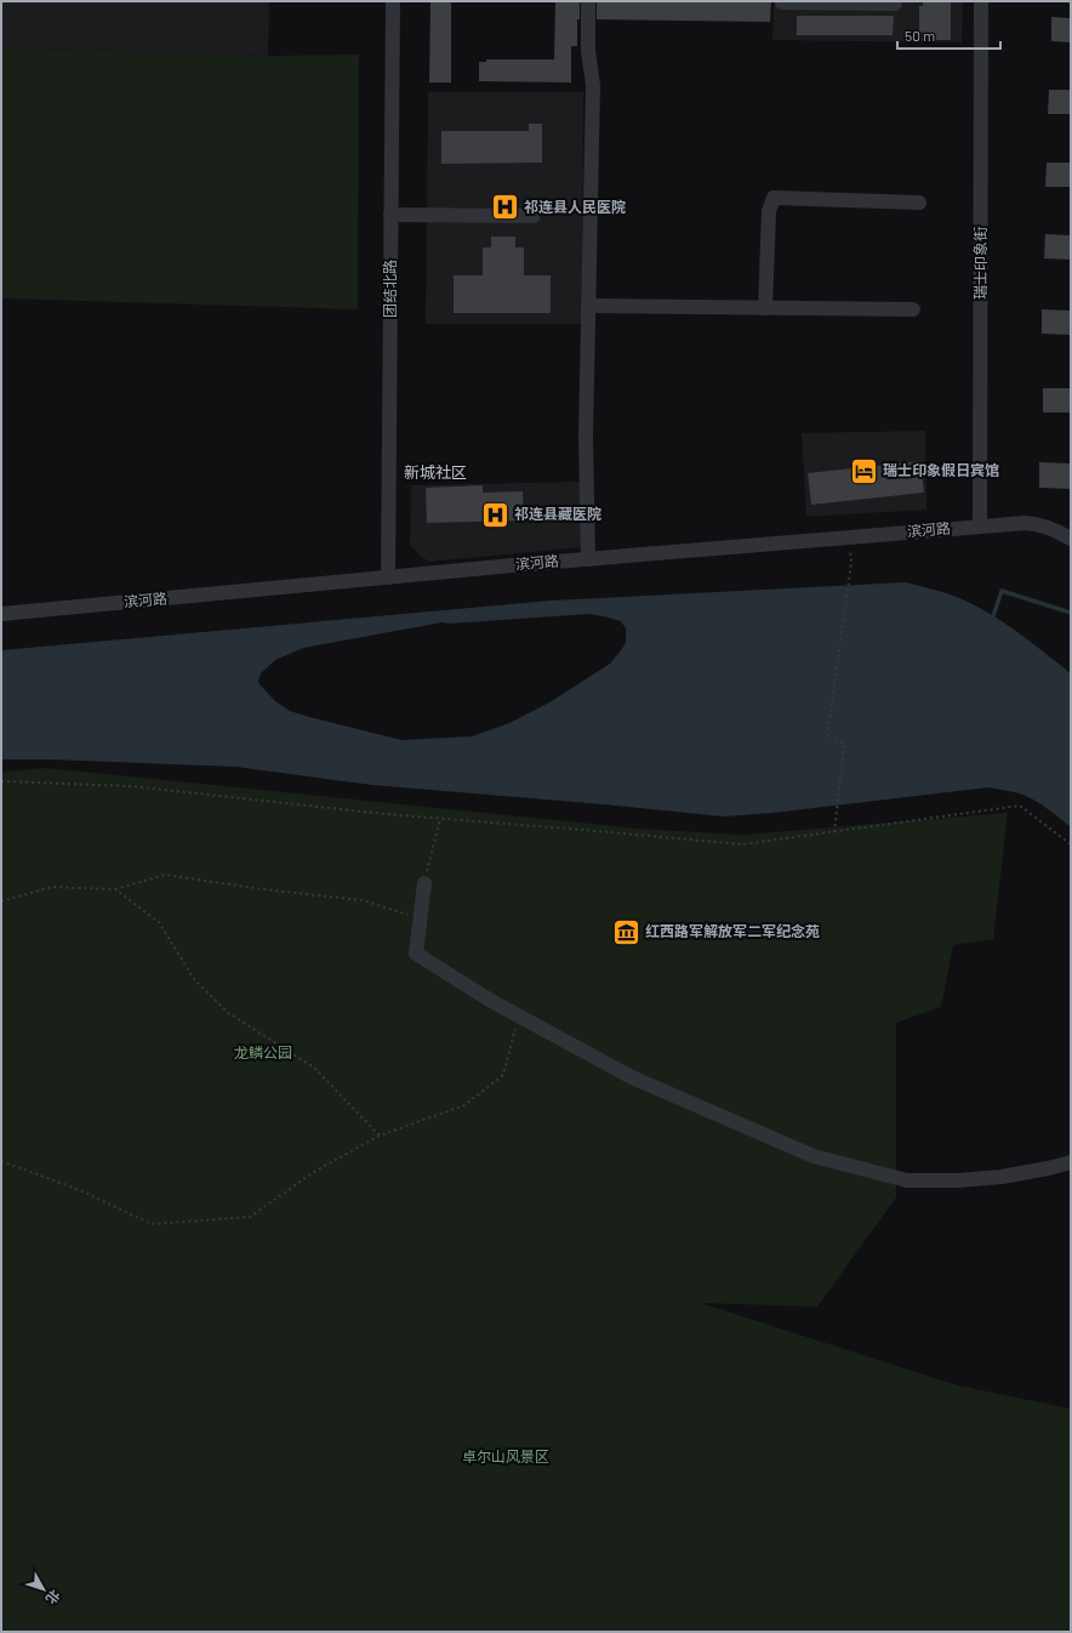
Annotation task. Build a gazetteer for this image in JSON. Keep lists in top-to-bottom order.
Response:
{
  "streets": {
    "street": ["瑞士印象街", "团结北路", "滨河路"]
  },
  "crossings": [
    ["瑞士印象街", "滨河路"],
    ["团结北路", "滨河路"]
  ],
  "districts": ["新城社区"],
  "parks": ["龙鳞公园", "卓尔山风景区"],
  "places": {
    "hospital": ["祁连县人民医院", "祁连县藏医院"],
    "hotel": ["瑞士印象假日宾馆"],
    "museum": ["红西路军解放军二军纪念苑"]
  },
  "scale_bar": "50 m",
  "north": "bottom right"
}
